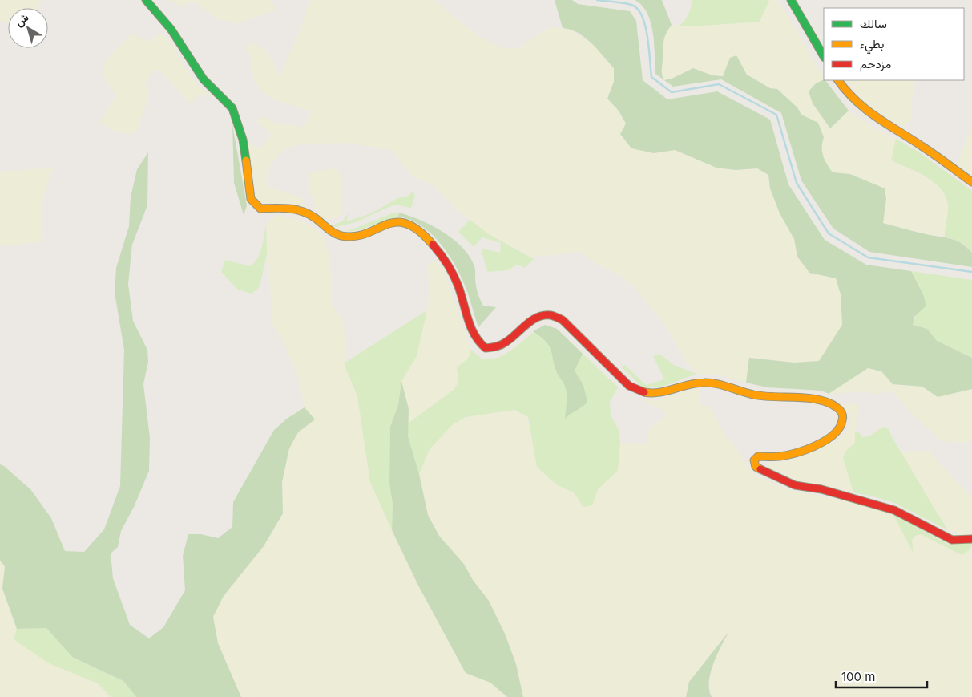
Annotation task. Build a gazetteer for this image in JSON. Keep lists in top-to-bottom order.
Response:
{
  "legend": ["سالك", "بطيء", "مزدحم"],
  "scale_bar": "100 m",
  "north": "top left"
}
